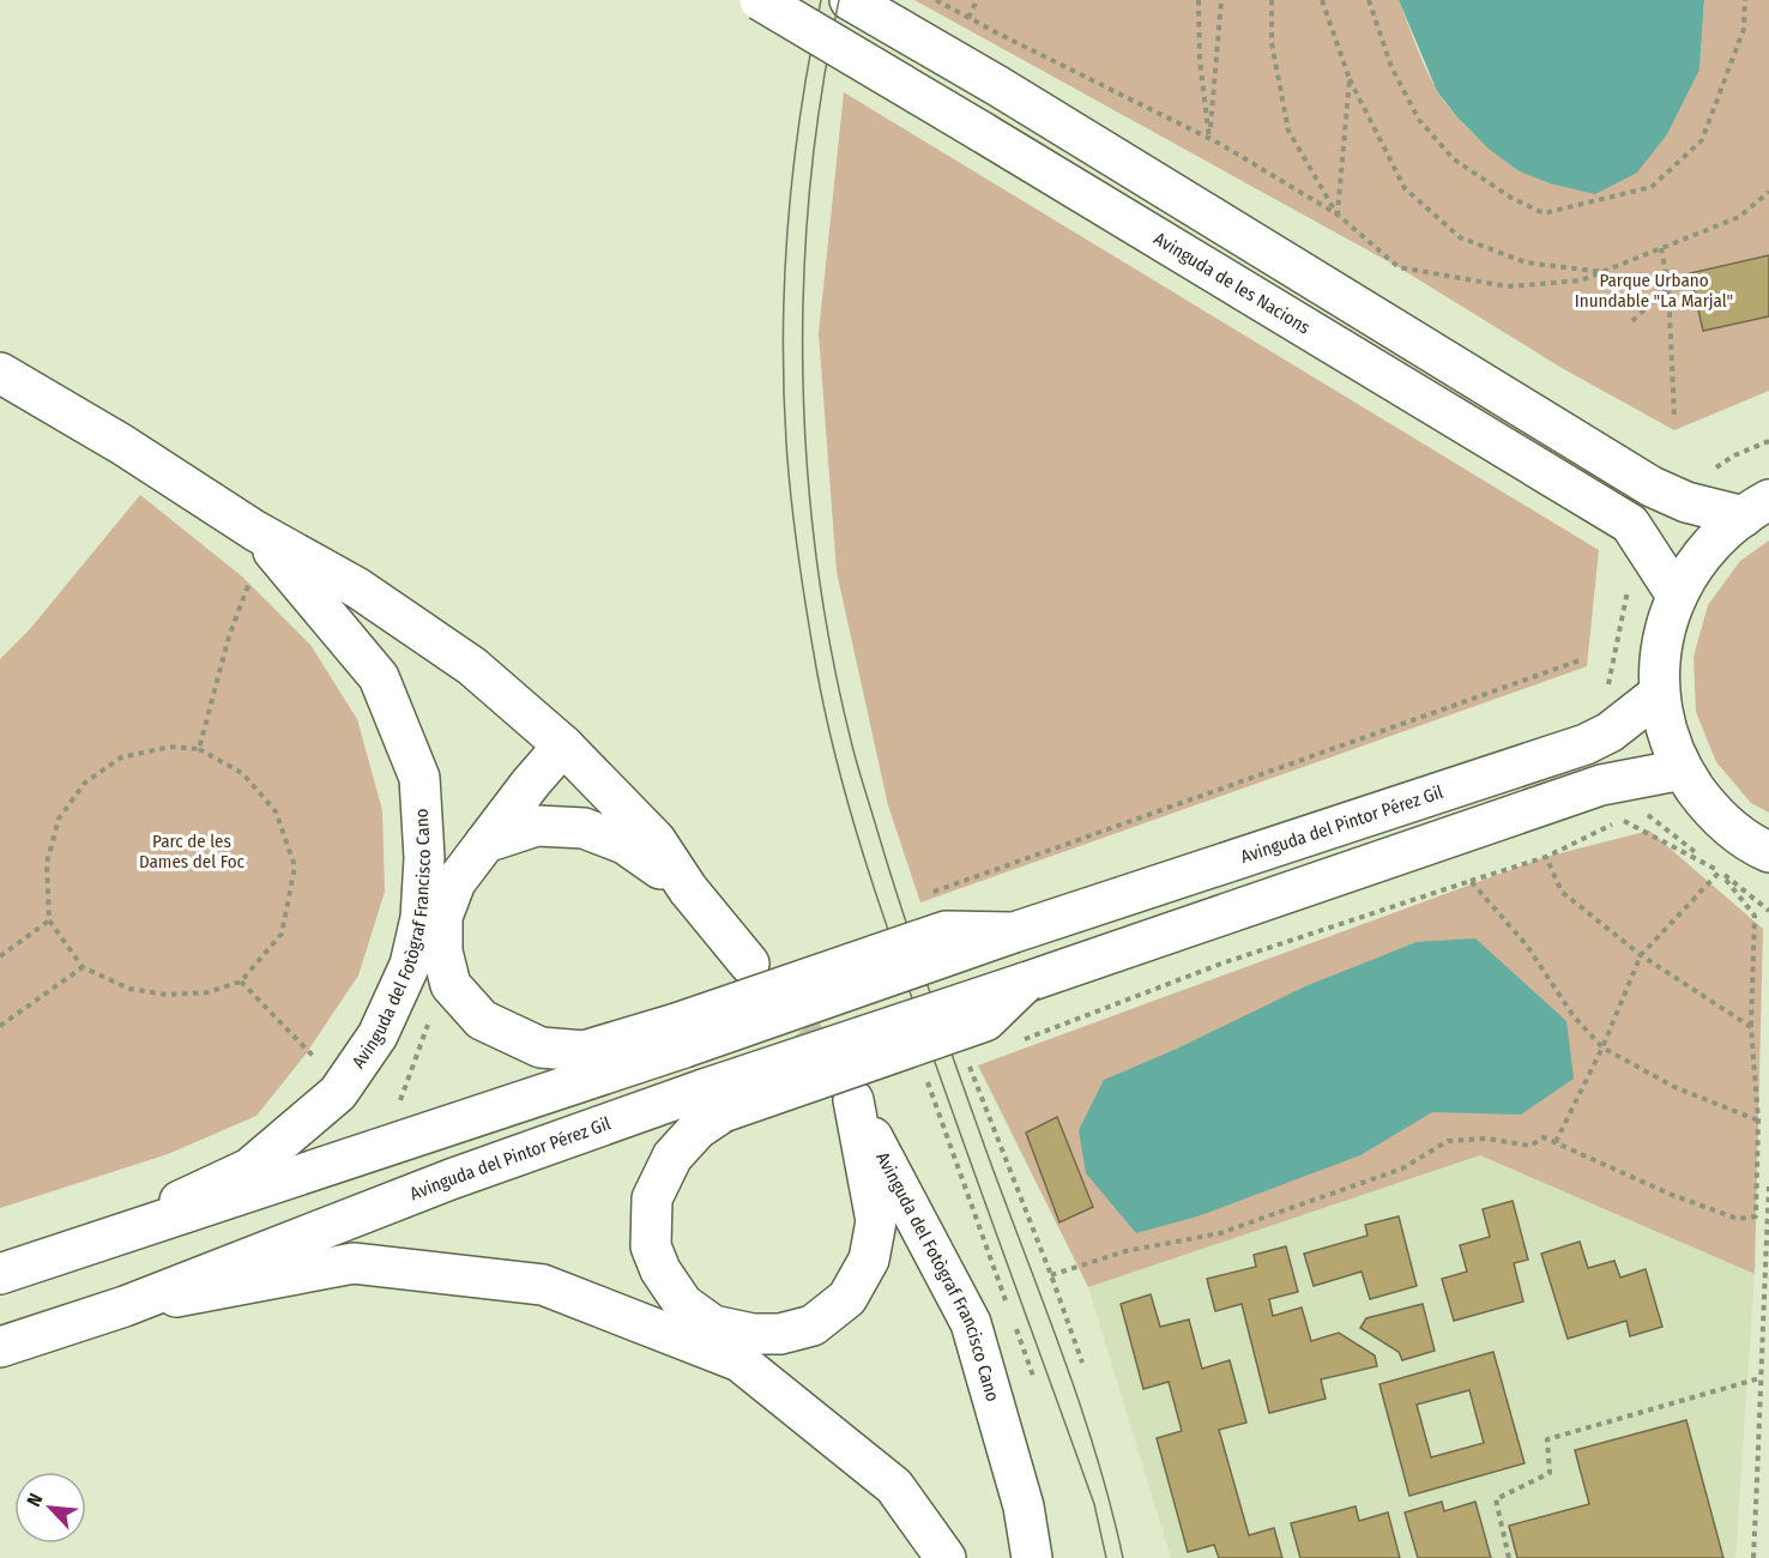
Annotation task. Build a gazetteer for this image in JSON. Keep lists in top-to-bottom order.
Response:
{
  "streets": {
    "street": ["Avinguda de les Nacions", "Avinguda del Pintor Pérez Gil", "Avinguda del Fotògraf Francisco Cano"]
  },
  "crossings": [
    ["Avinguda del Pintor Pérez Gil", "Avinguda del Fotògraf Francisco Cano"]
  ],
  "parks": ["Parque Urbano Inundable \"La Marjal\"", "Parc de les Dames del Foc"],
  "north": "top left"
}
